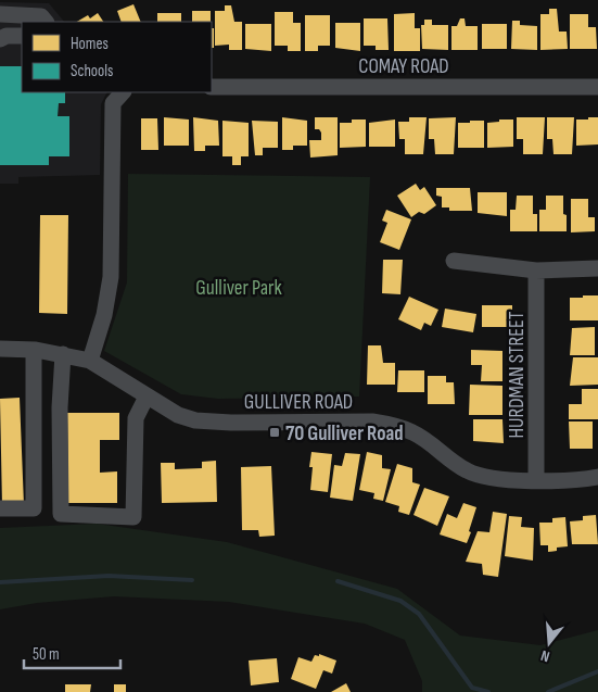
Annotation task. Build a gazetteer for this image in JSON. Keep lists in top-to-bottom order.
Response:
{
  "streets": {
    "street": ["COMAY ROAD", "HURDMAN STREET", "GULLIVER ROAD"]
  },
  "crossings": [
    ["HURDMAN STREET", "GULLIVER ROAD"]
  ],
  "parks": ["Gulliver Park"],
  "places": {
    "transit": ["70 Gulliver Road"]
  },
  "legend": ["Homes", "Schools"],
  "scale_bar": "50 m",
  "north": "bottom"
}
